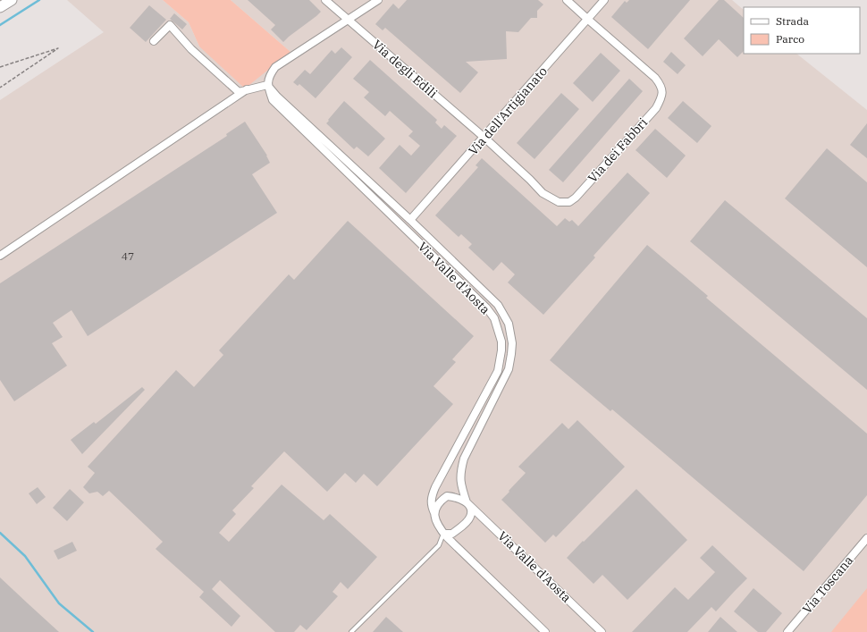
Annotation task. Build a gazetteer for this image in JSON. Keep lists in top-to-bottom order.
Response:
{
  "streets": {
    "street": [
      "Via degli Edili",
      "Via dell'Artigianato",
      "Via dei Fabbri",
      "Via Valle d'Aosta",
      "Via Toscana"
    ]
  },
  "crossings": [
    ["Via degli Edili", "Via dell'Artigianato"],
    ["Via degli Edili", "Via dei Fabbri"],
    ["Via dell'Artigianato", "Via dei Fabbri"],
    ["Via dell'Artigianato", "Via Valle d'Aosta"]
  ],
  "house_numbers": ["47"],
  "legend": ["Strada", "Parco"]
}
